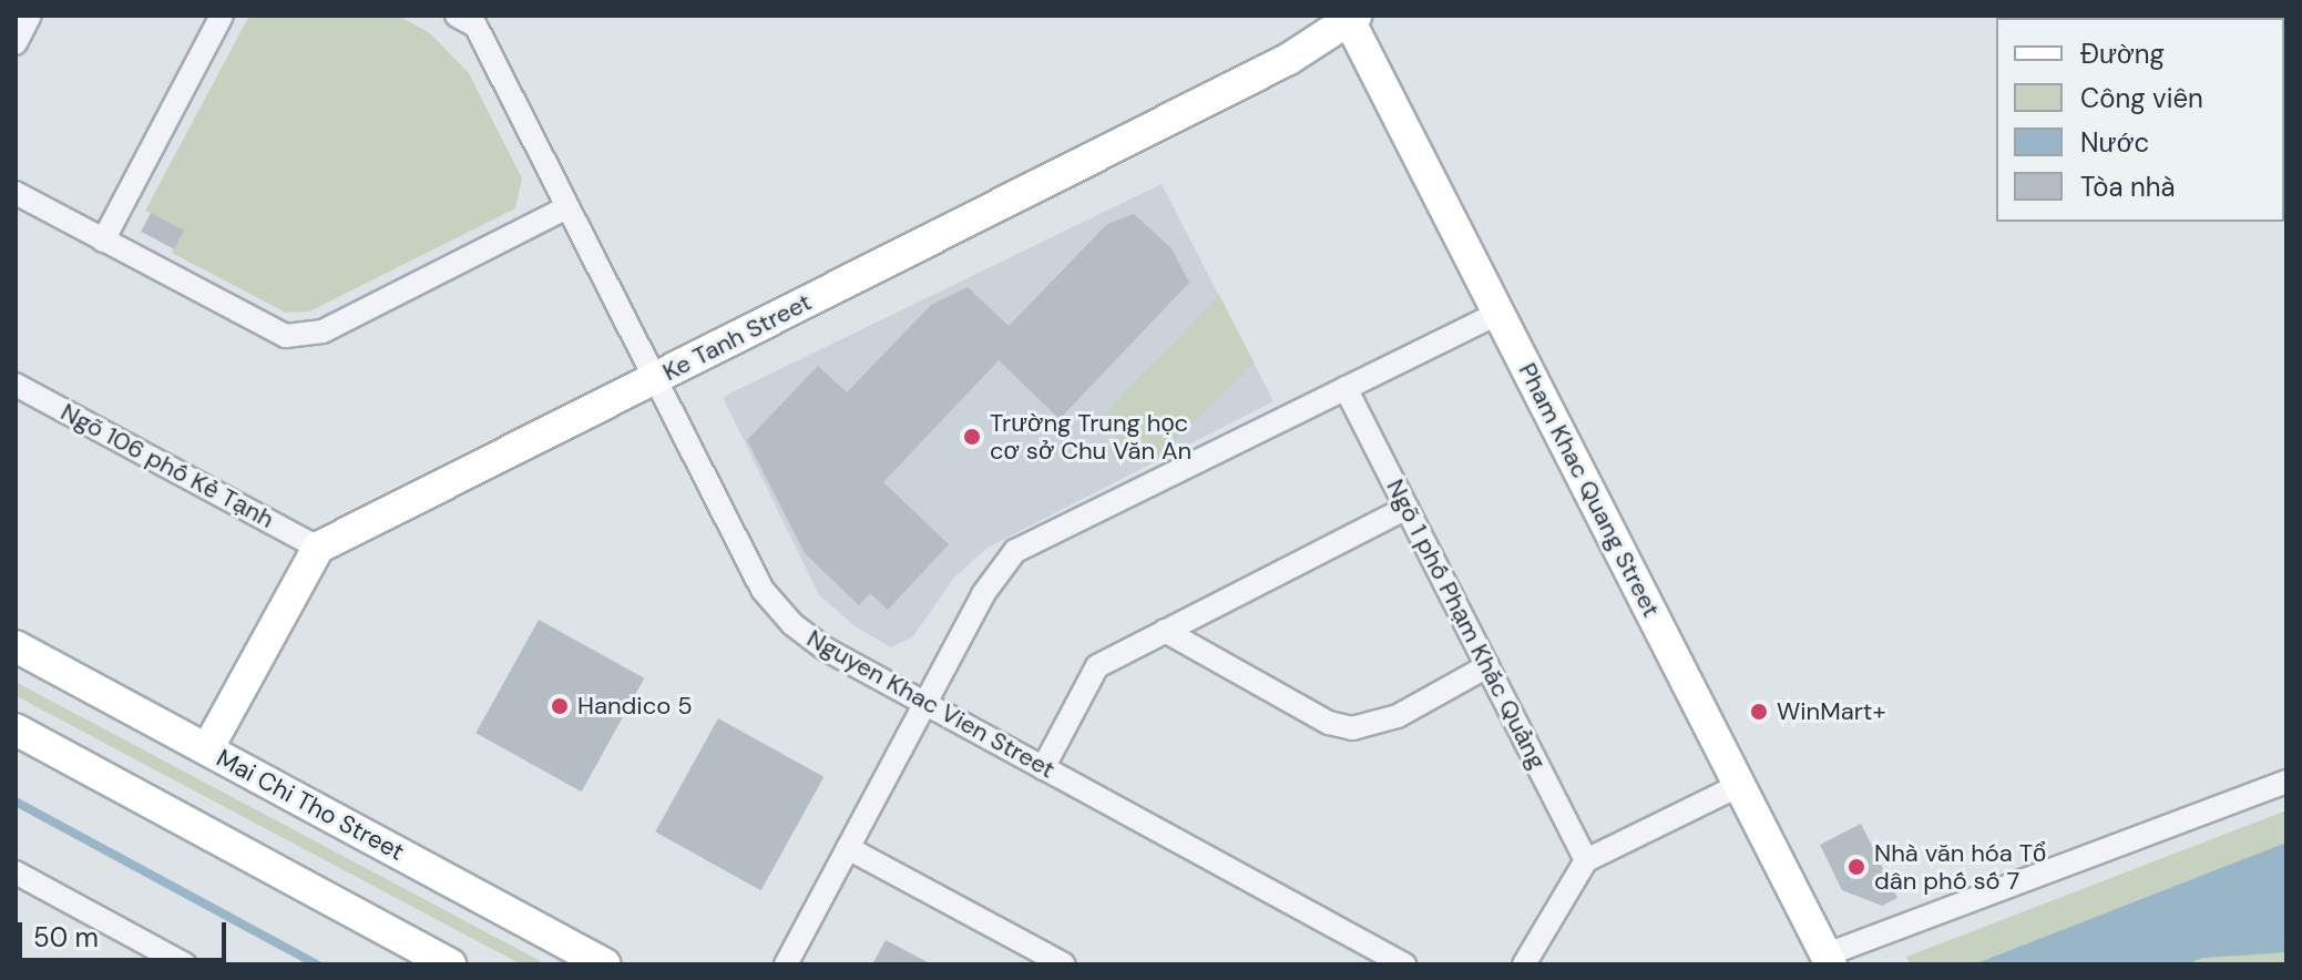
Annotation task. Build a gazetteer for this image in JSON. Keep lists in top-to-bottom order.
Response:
{
  "streets": {
    "street": [
      "Ke Tanh Street",
      "Ngõ 106 phố Kẻ Tạnh",
      "Pham Khac Quang Street",
      "Ngõ 1 phố Phạm Khắc Quảng",
      "Nguyen Khac Vien Street",
      "Mai Chi Tho Street"
    ]
  },
  "crossings": [
    ["Ke Tanh Street", "Ngõ 106 phố Kẻ Tạnh"],
    ["Ke Tanh Street", "Pham Khac Quang Street"],
    ["Ke Tanh Street", "Nguyen Khac Vien Street"]
  ],
  "places": [
    "Trường Trung học cơ sở Chu Văn An",
    "Handico 5",
    "WinMart+",
    "Nhà văn hóa Tổ dân phố số 7"
  ],
  "legend": [
    "Đường",
    "Công viên",
    "Nước",
    "Tòa nhà"
  ],
  "scale_bar": "50 m"
}
